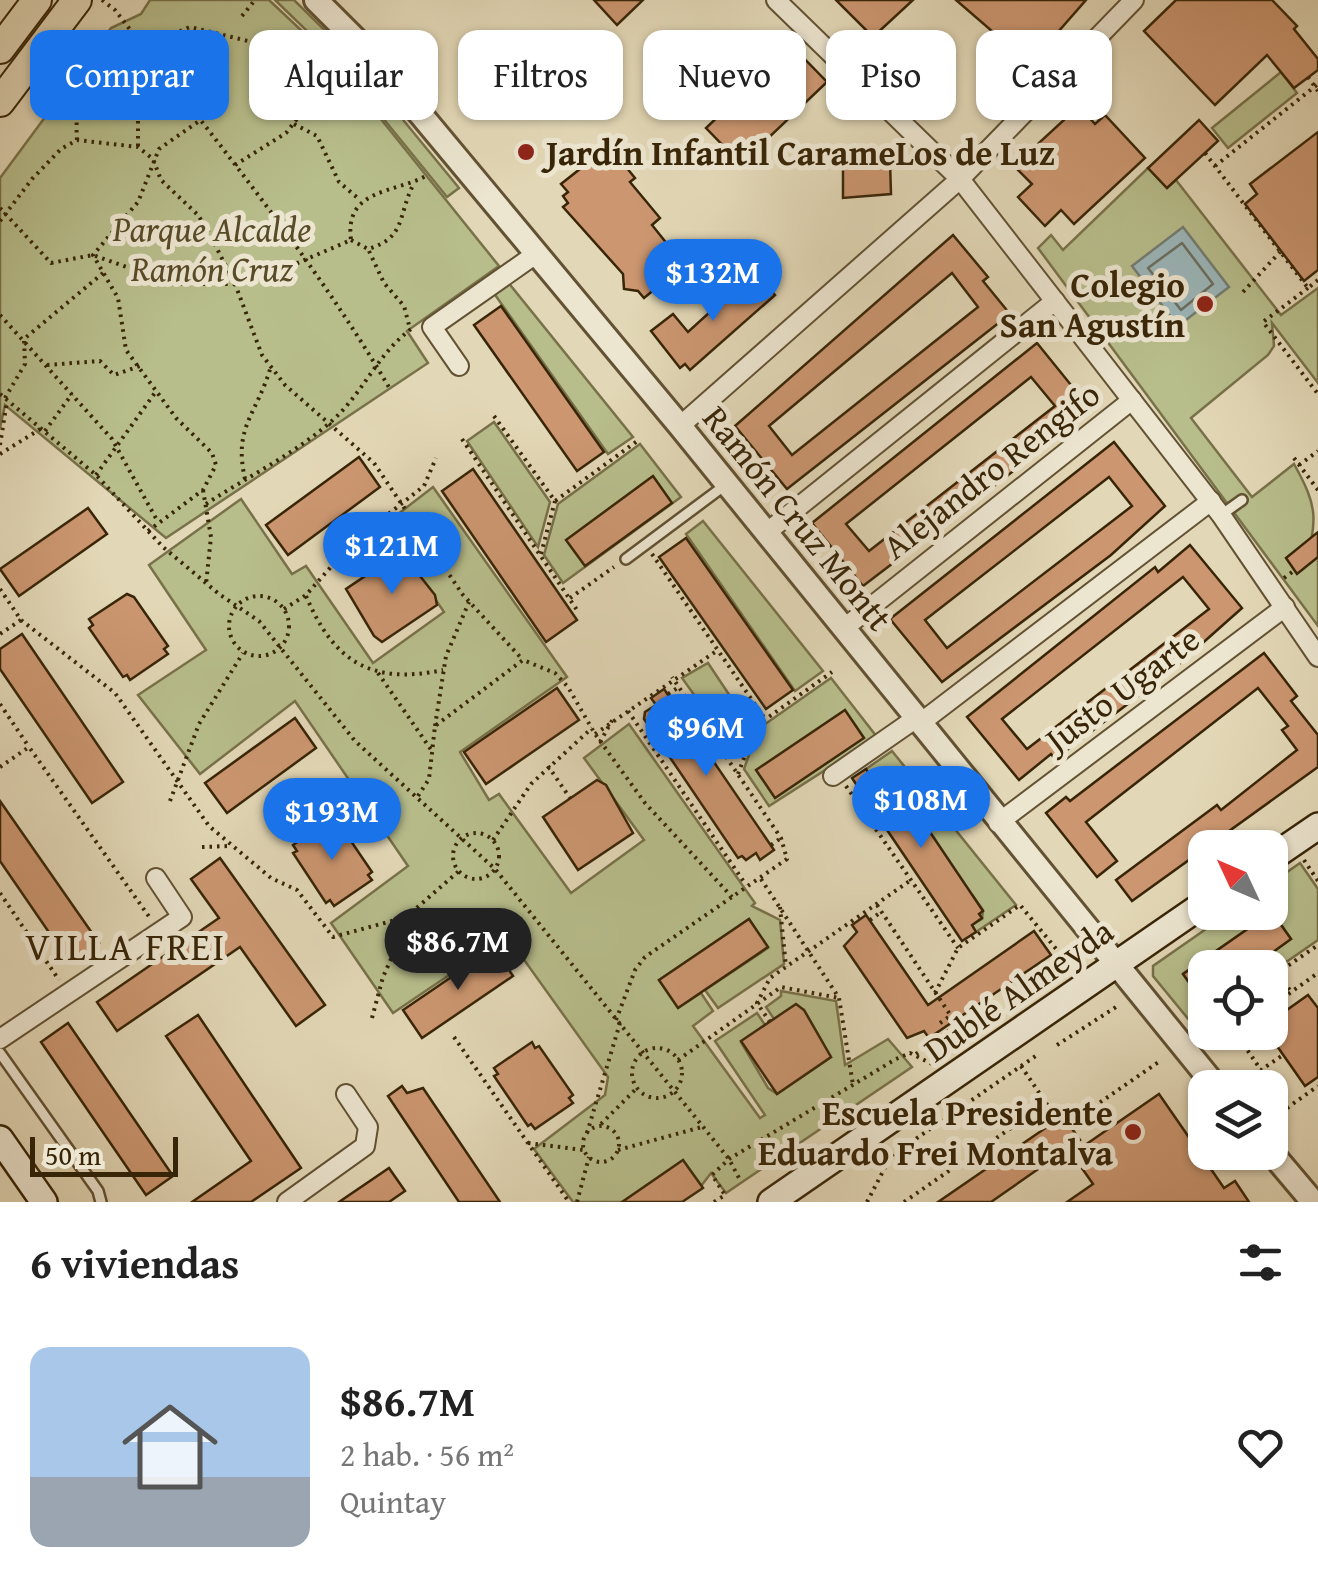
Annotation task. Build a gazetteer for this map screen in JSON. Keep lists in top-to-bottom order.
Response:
{
  "streets": {
    "main road": ["Dublé Almeyda"],
    "street": ["Alejandro Rengifo", "Ramón Cruz Montt", "Justo Ugarte"]
  },
  "crossings": [
    ["Alejandro Rengifo", "Ramón Cruz Montt"],
    ["Ramón Cruz Montt", "Justo Ugarte"],
    ["Ramón Cruz Montt", "Dublé Almeyda"]
  ],
  "districts": ["VILLA FREI"],
  "parks": ["Parque Alcalde Ramón Cruz"],
  "places": ["Jardín Infantil CarameLos de Luz", "Colegio San Agustín", "Escuela Presidente Eduardo Frei Montalva"],
  "scale_bar": "50 m",
  "north": "top left",
  "page": {
    "chip": [
      "Comprar",
      "Alquilar",
      "Filtros",
      "Nuevo",
      "Piso",
      "Casa"
    ],
    "price": [
      "$132M",
      "$121M",
      "$96M",
      "$108M",
      "$193M",
      "$86.7M"
    ],
    "scale": "50 m",
    "heading": "6 viviendas",
    "list": [
      {
        "name": "$86.7M",
        "note": "2 hab. · 56 m² · Quintay"
      }
    ]
  }
}
